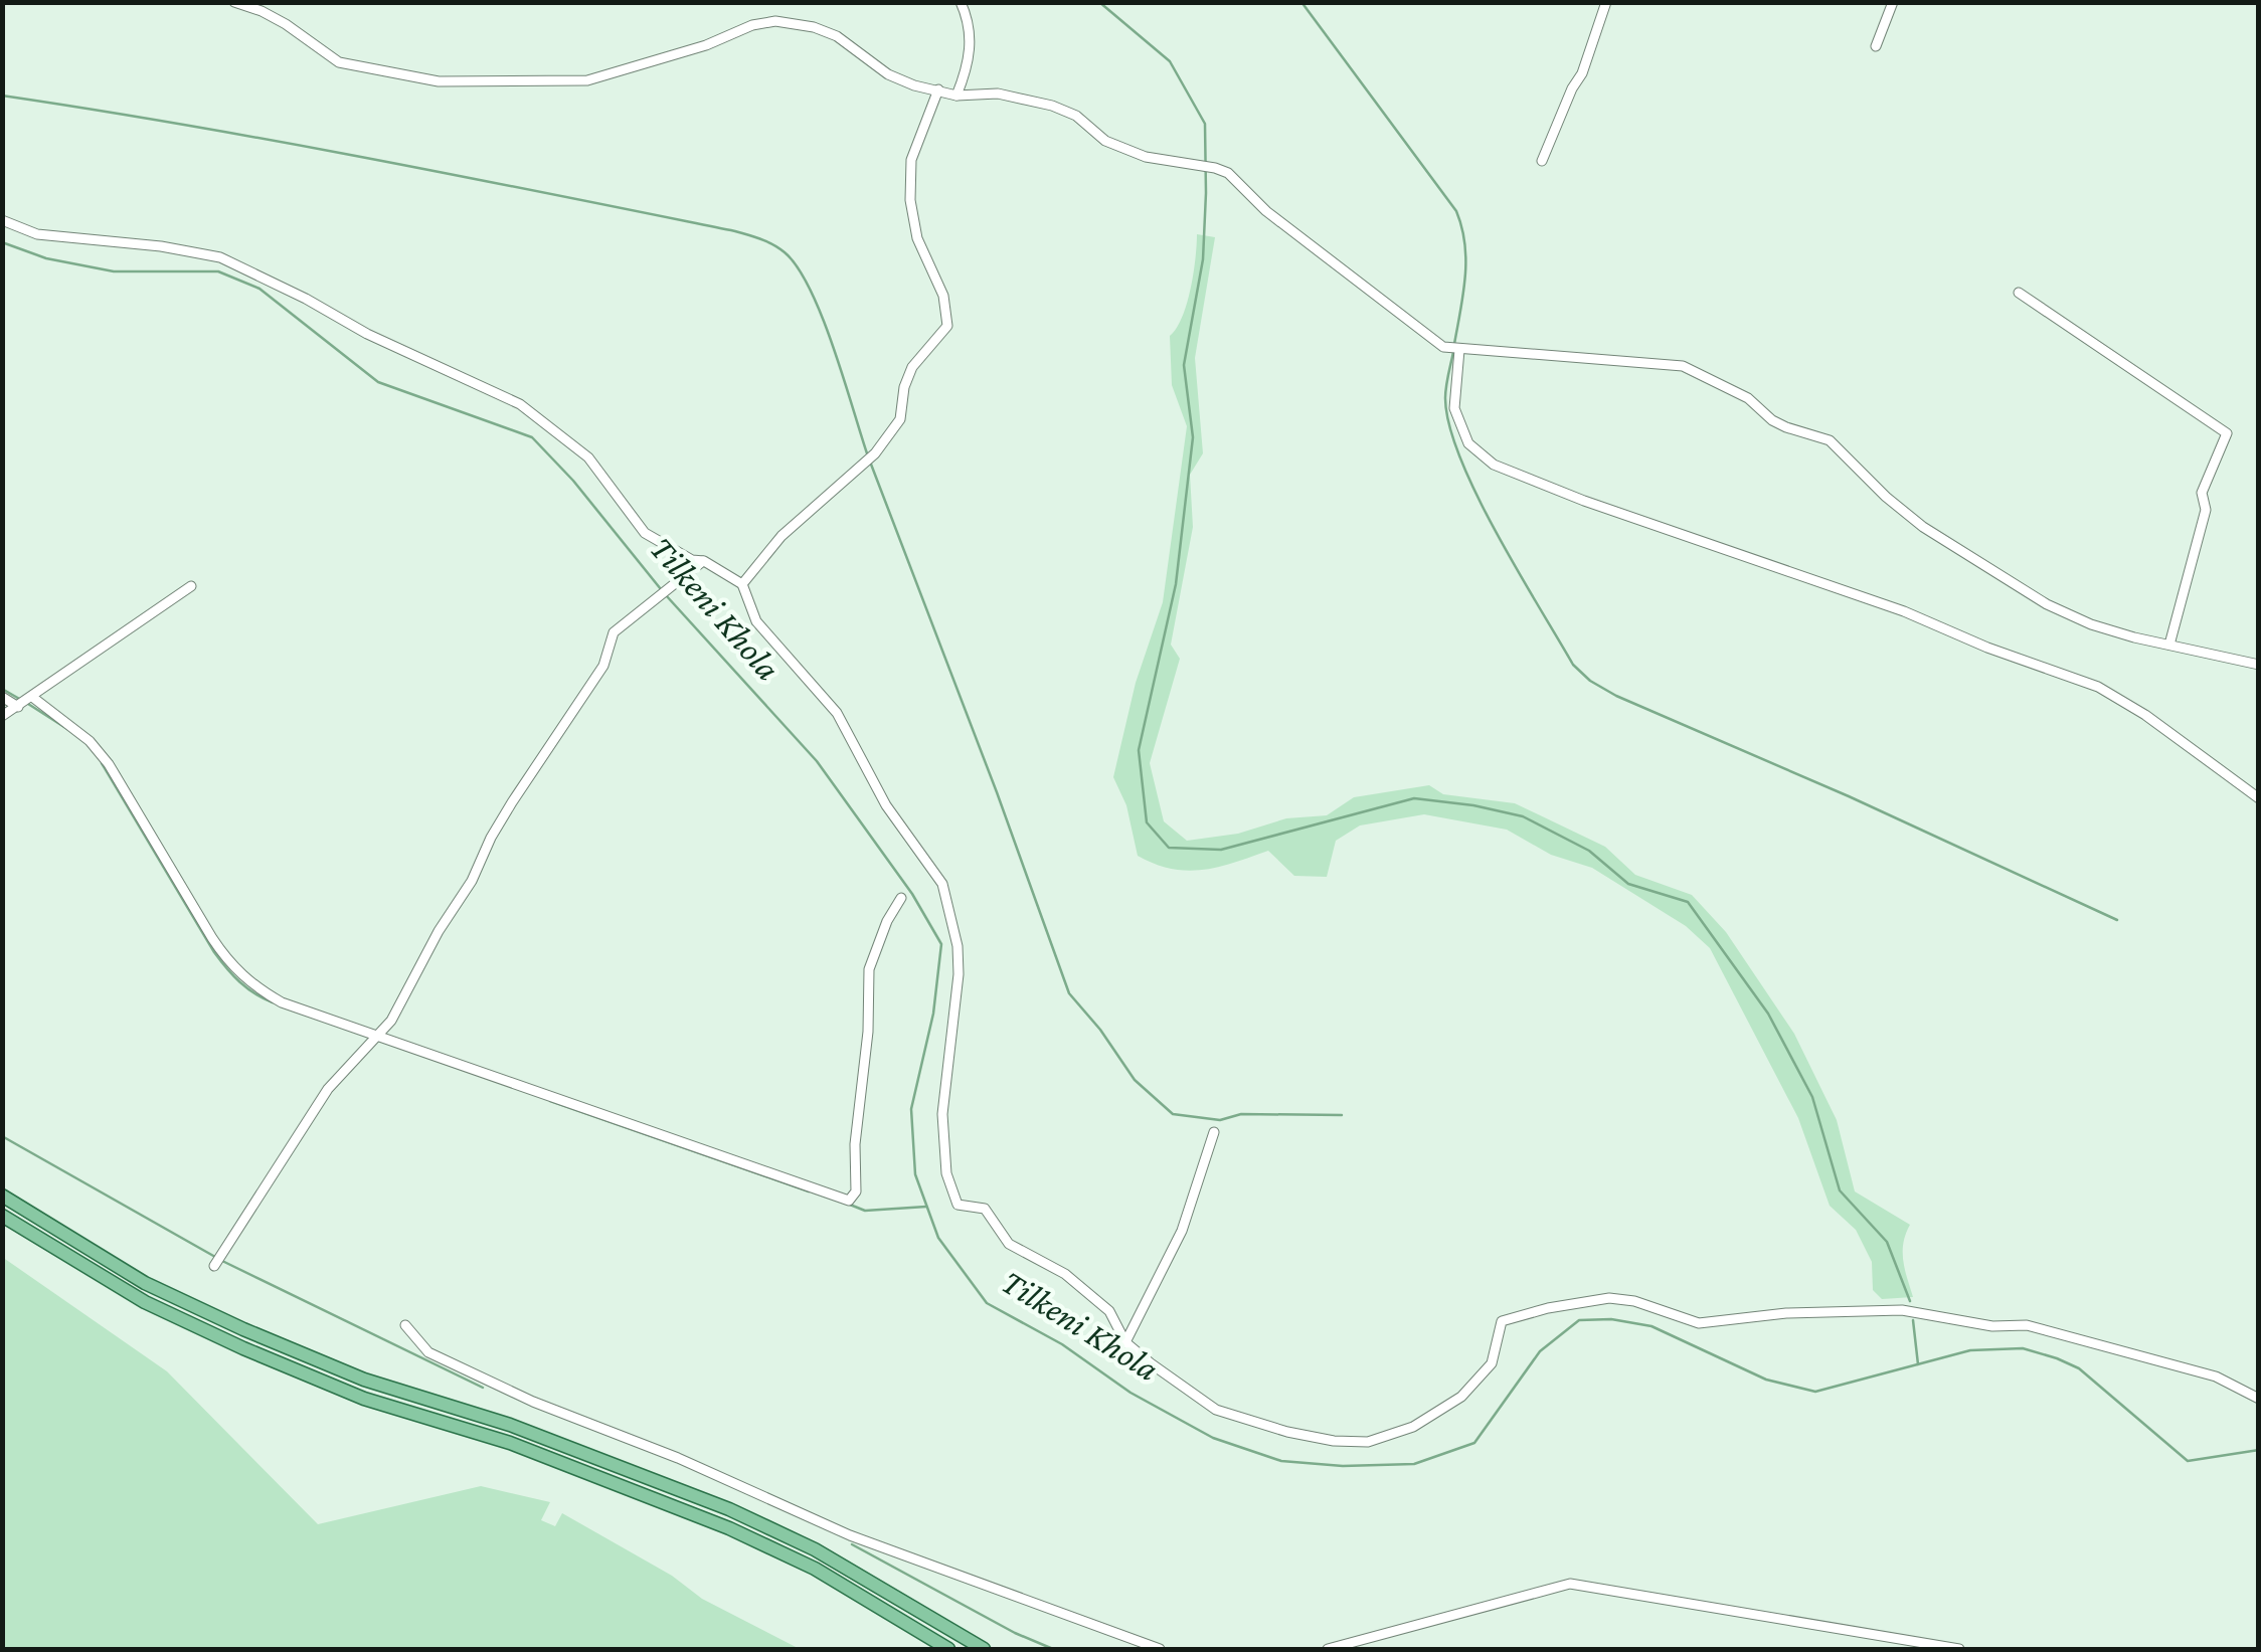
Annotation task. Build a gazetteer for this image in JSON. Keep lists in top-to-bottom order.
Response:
{
  "water": ["Tilkeni Khola"]
}
